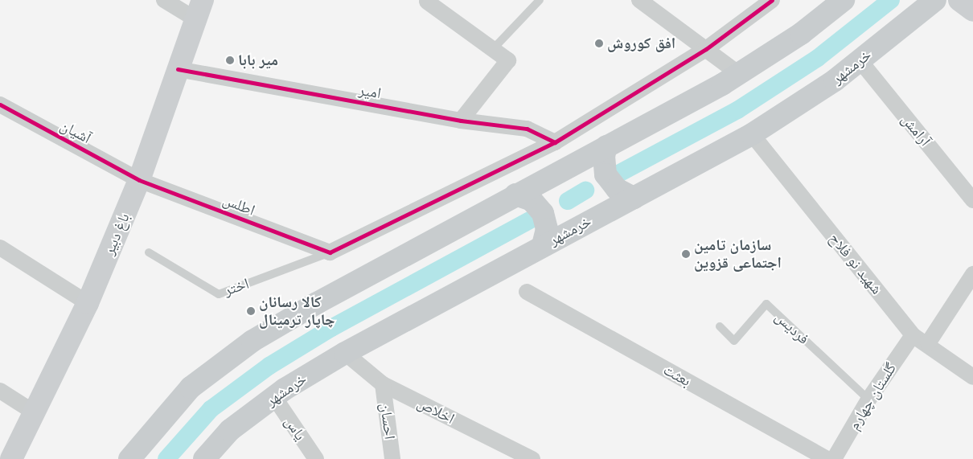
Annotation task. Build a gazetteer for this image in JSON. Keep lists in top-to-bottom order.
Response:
{
  "streets": {
    "main road": ["خرمشهر", "باغ دبیر"],
    "street": [
      "امیر",
      "آرامش",
      "آشیان",
      "اطلس",
      "شهید نو فلاح",
      "بعثت",
      "گلستان چهارم",
      "اخلاص",
      "احسان",
      "یاس"
    ],
    "lane": ["اختر", "فردیس"]
  },
  "crossings": [
    ["خرمشهر", "آرامش"],
    ["خرمشهر", "شهید نو فلاح"],
    ["خرمشهر", "اخلاص"],
    ["خرمشهر", "یاس"],
    ["امیر", "باغ دبیر"],
    ["آشیان", "اطلس"],
    ["آشیان", "باغ دبیر"],
    ["اطلس", "باغ دبیر"],
    ["اطلس", "اختر"],
    ["شهید نو فلاح", "گلستان چهارم"],
    ["فردیس", "گلستان چهارم"],
    ["اخلاص", "احسان"]
  ],
  "places": [
    "افق کوروش",
    "میر بابا",
    "سازمان تامین اجتماعی قزوین",
    "کالا رسانان چاپار ترمینال"
  ]
}
